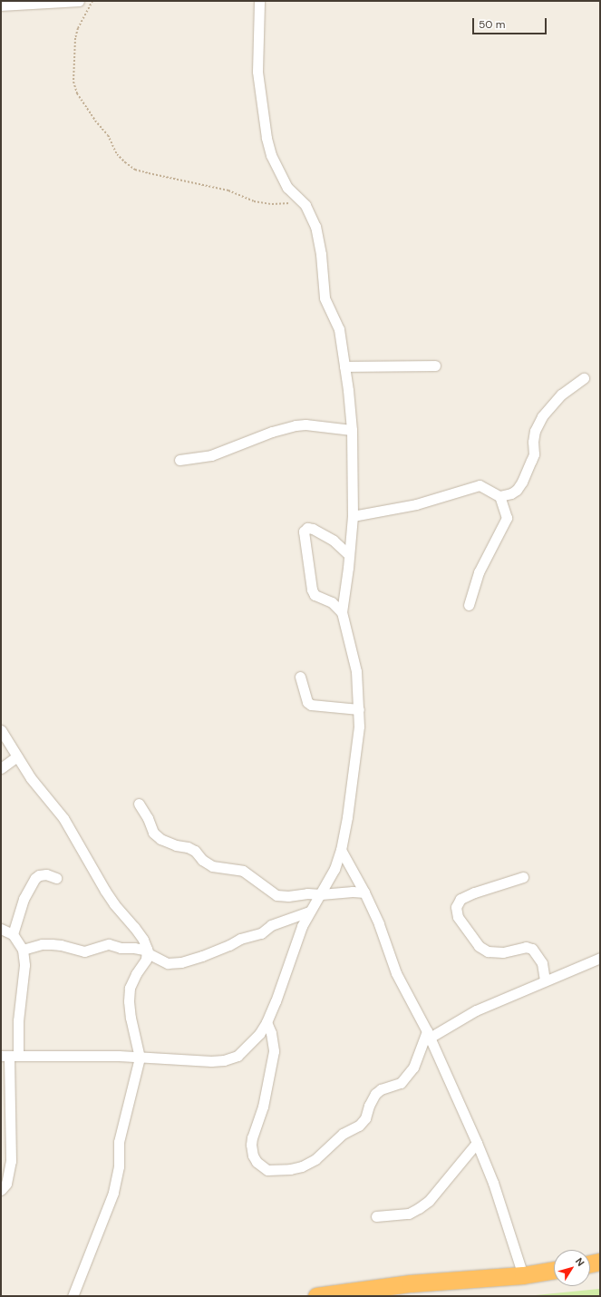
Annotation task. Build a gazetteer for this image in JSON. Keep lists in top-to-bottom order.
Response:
{
  "scale_bar": "50 m",
  "north": "top right"
}
